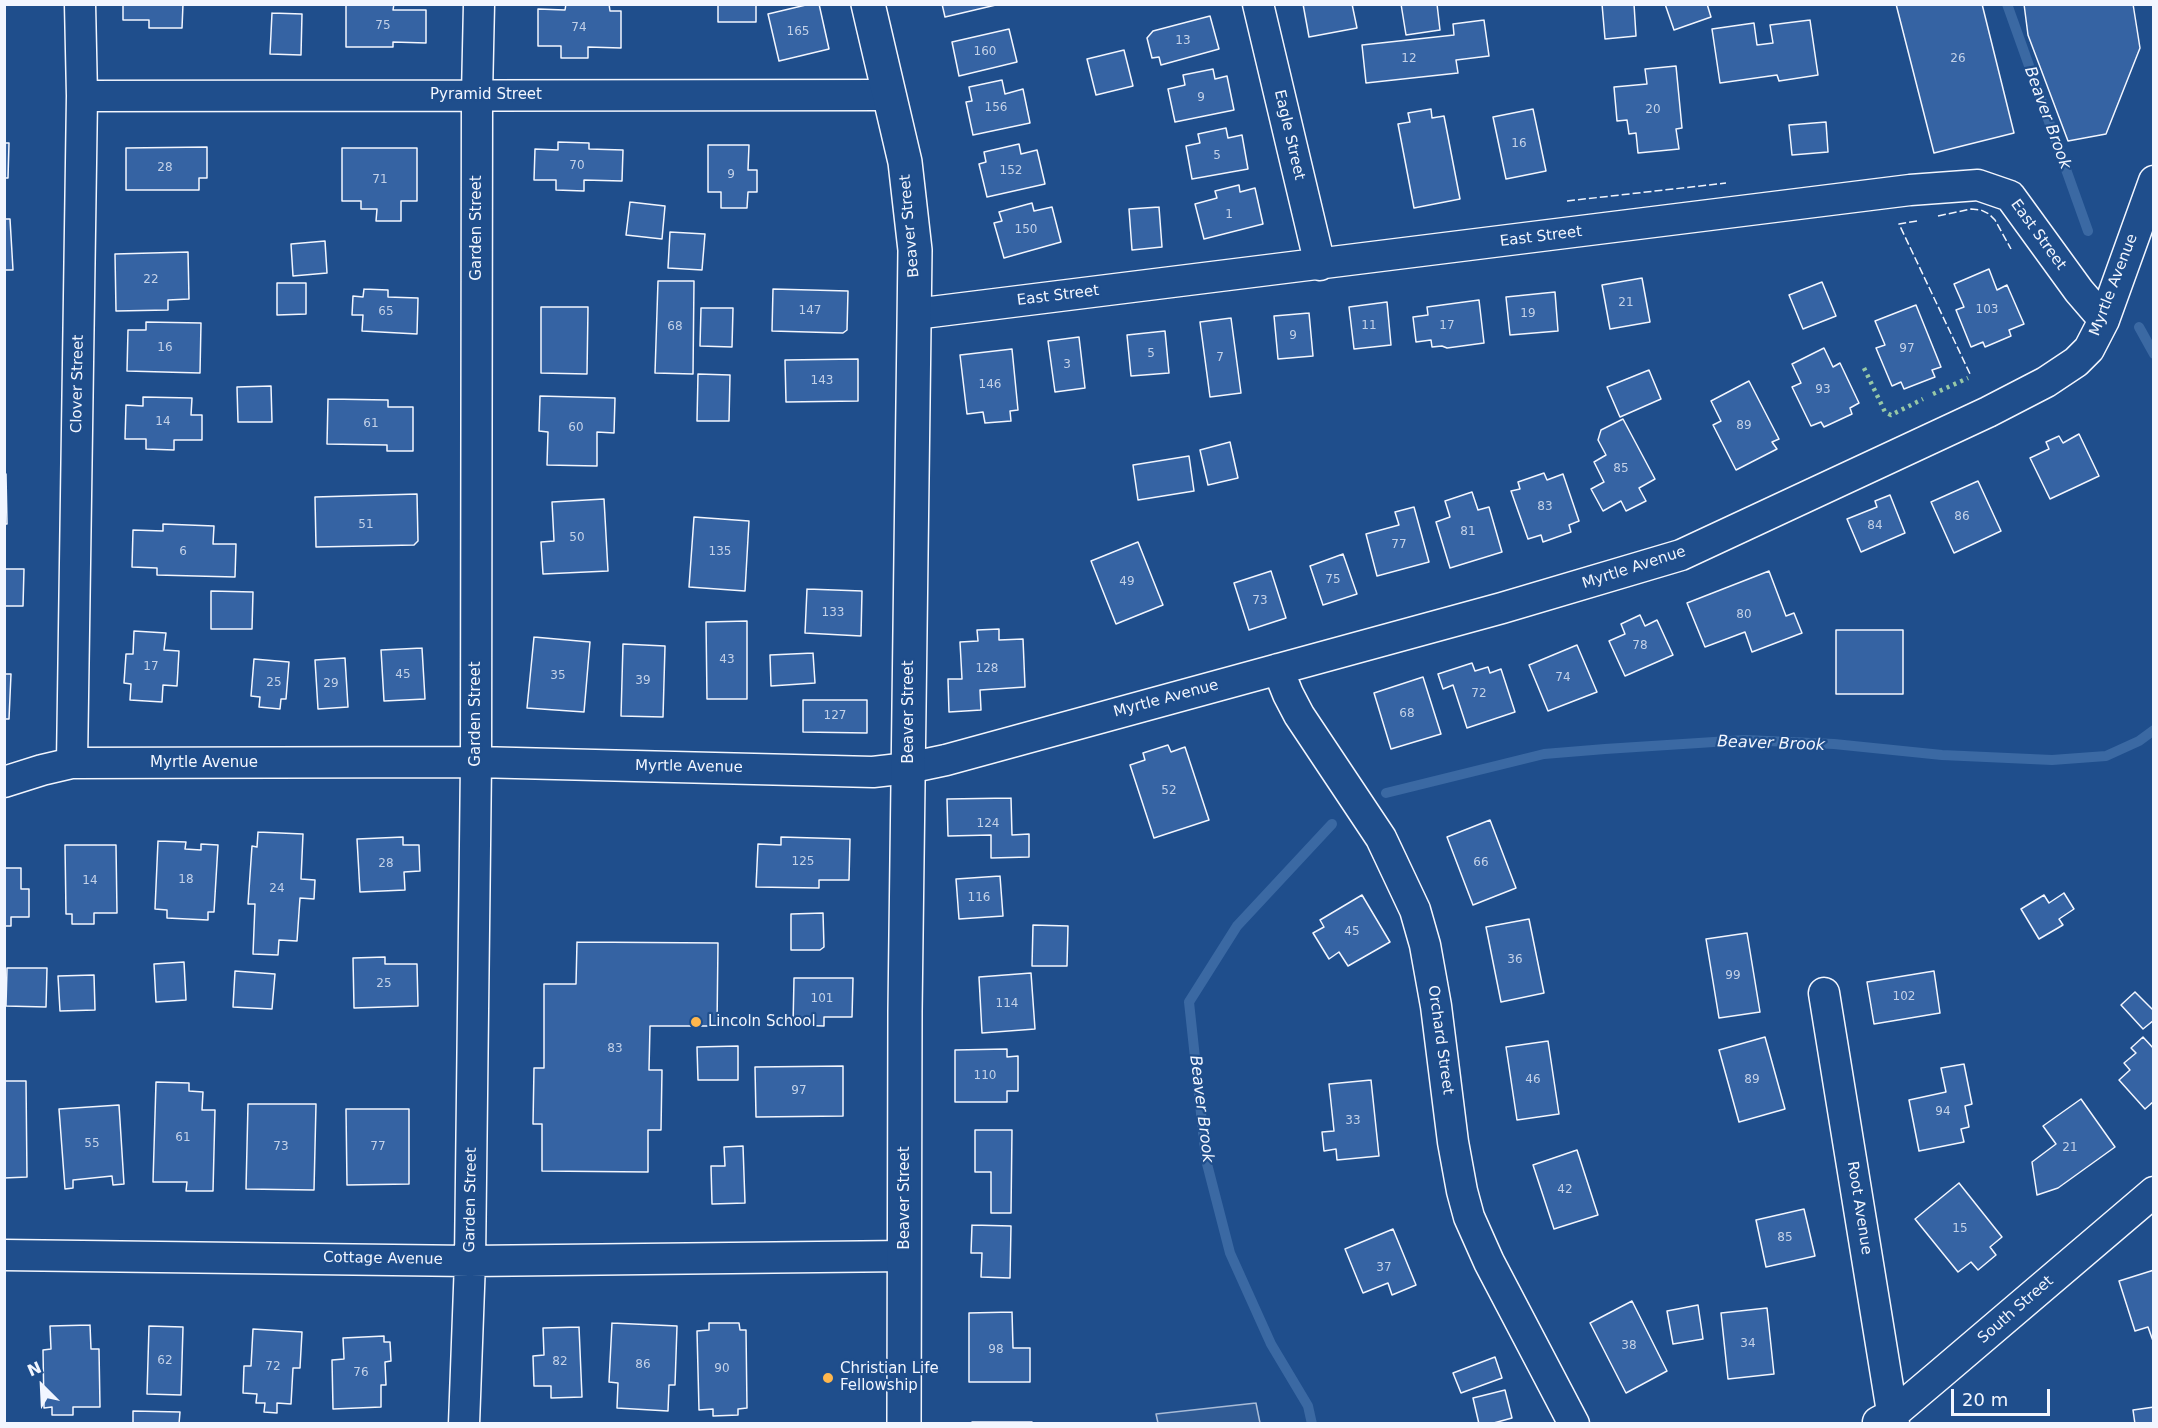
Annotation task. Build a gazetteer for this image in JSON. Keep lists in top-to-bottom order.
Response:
{
  "streets": {
    "street": [
      "Pyramid Street",
      "Eagle Street",
      "Beaver Street",
      "Garden Street",
      "East Street",
      "Myrtle Avenue",
      "Clover Street",
      "Orchard Street",
      "Root Avenue",
      "Cottage Avenue",
      "South Street"
    ]
  },
  "crossings": [
    ["Pyramid Street", "Beaver Street"],
    ["Pyramid Street", "Garden Street"],
    ["Pyramid Street", "Clover Street"],
    ["Eagle Street", "East Street"],
    ["Beaver Street", "East Street"],
    ["Beaver Street", "Myrtle Avenue"],
    ["Beaver Street", "Cottage Avenue"],
    ["Garden Street", "Myrtle Avenue"],
    ["Garden Street", "Cottage Avenue"],
    ["East Street", "Myrtle Avenue"],
    ["Myrtle Avenue", "Clover Street"],
    ["Myrtle Avenue", "Orchard Street"],
    ["Root Avenue", "South Street"]
  ],
  "water": ["Beaver Brook"],
  "places": ["Lincoln School", "Christian Life Fellowship"],
  "house_numbers": [
    "75",
    "74",
    "165",
    "13",
    "160",
    "12",
    "26",
    "9",
    "156",
    "20",
    "16",
    "5",
    "70",
    "28",
    "152",
    "9",
    "71",
    "1",
    "150",
    "22",
    "21",
    "103",
    "147",
    "65",
    "19",
    "11",
    "17",
    "68",
    "9",
    "16",
    "97",
    "5",
    "7",
    "3",
    "143",
    "146",
    "93",
    "14",
    "61",
    "89",
    "60",
    "85",
    "83",
    "86",
    "51",
    "84",
    "81",
    "50",
    "77",
    "6",
    "135",
    "75",
    "49",
    "73",
    "133",
    "80",
    "78",
    "43",
    "17",
    "128",
    "45",
    "35",
    "74",
    "39",
    "25",
    "29",
    "72",
    "68",
    "127",
    "52",
    "124",
    "125",
    "66",
    "28",
    "18",
    "14",
    "24",
    "116",
    "45",
    "36",
    "99",
    "25",
    "102",
    "101",
    "114",
    "83",
    "110",
    "46",
    "89",
    "97",
    "94",
    "33",
    "61",
    "55",
    "73",
    "77",
    "21",
    "42",
    "15",
    "85",
    "37",
    "34",
    "38",
    "98",
    "62",
    "82",
    "86",
    "72",
    "90",
    "76"
  ],
  "scale_bar": "20 m",
  "north": "top left"
}
